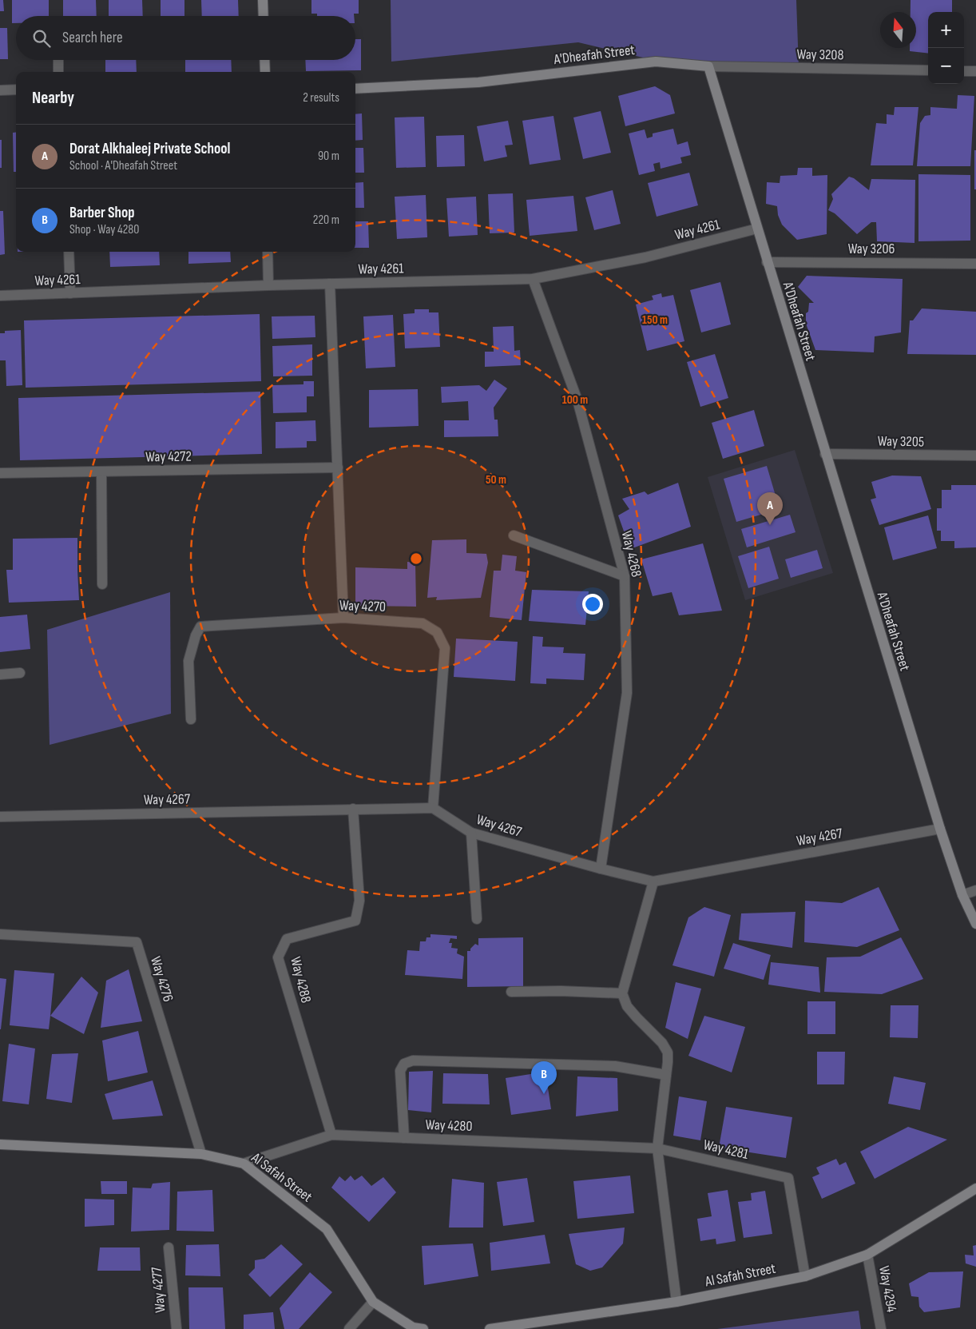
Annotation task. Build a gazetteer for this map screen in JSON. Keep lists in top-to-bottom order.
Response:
{
  "streets": {
    "street": [
      "A'Dheafah Street",
      "Way 3208",
      "Way 4261",
      "Way 3206",
      "Way 3205",
      "Way 4272",
      "Way 4268",
      "Way 4270",
      "Way 4267",
      "Way 4276",
      "Way 4288",
      "Way 4280",
      "Way 4281",
      "Al Safah Street",
      "Way 4294",
      "Way 4277"
    ]
  },
  "crossings": [
    ["A'Dheafah Street", "Way 3208"],
    ["A'Dheafah Street", "Way 4261"],
    ["A'Dheafah Street", "Way 3206"],
    ["A'Dheafah Street", "Way 3205"],
    ["A'Dheafah Street", "Way 4267"],
    ["Way 4261", "Way 4268"],
    ["Way 4268", "Way 4267"],
    ["Way 4270", "Way 4267"],
    ["Way 4267", "Way 4288"],
    ["Way 4276", "Al Safah Street"],
    ["Way 4288", "Way 4280"],
    ["Way 4280", "Way 4281"],
    ["Way 4280", "Al Safah Street"],
    ["Way 4281", "Al Safah Street"],
    ["Al Safah Street", "Way 4294"]
  ],
  "north": "top",
  "page": {
    "map_buttons": ["+", "−"],
    "search": "Search here",
    "heading": ["Nearby", "2 results"],
    "list": [
      {
        "mark": "A",
        "name": "Dorat Alkhaleej Private School",
        "note": "School · A'Dheafah Street",
        "value": "90 m"
      },
      {
        "mark": "B",
        "name": "Barber Shop",
        "note": "Shop · Way 4280",
        "value": "220 m"
      }
    ],
    "pins": ["A", "B"]
  },
  "rings": ["150 m", "100 m", "50 m"]
}
